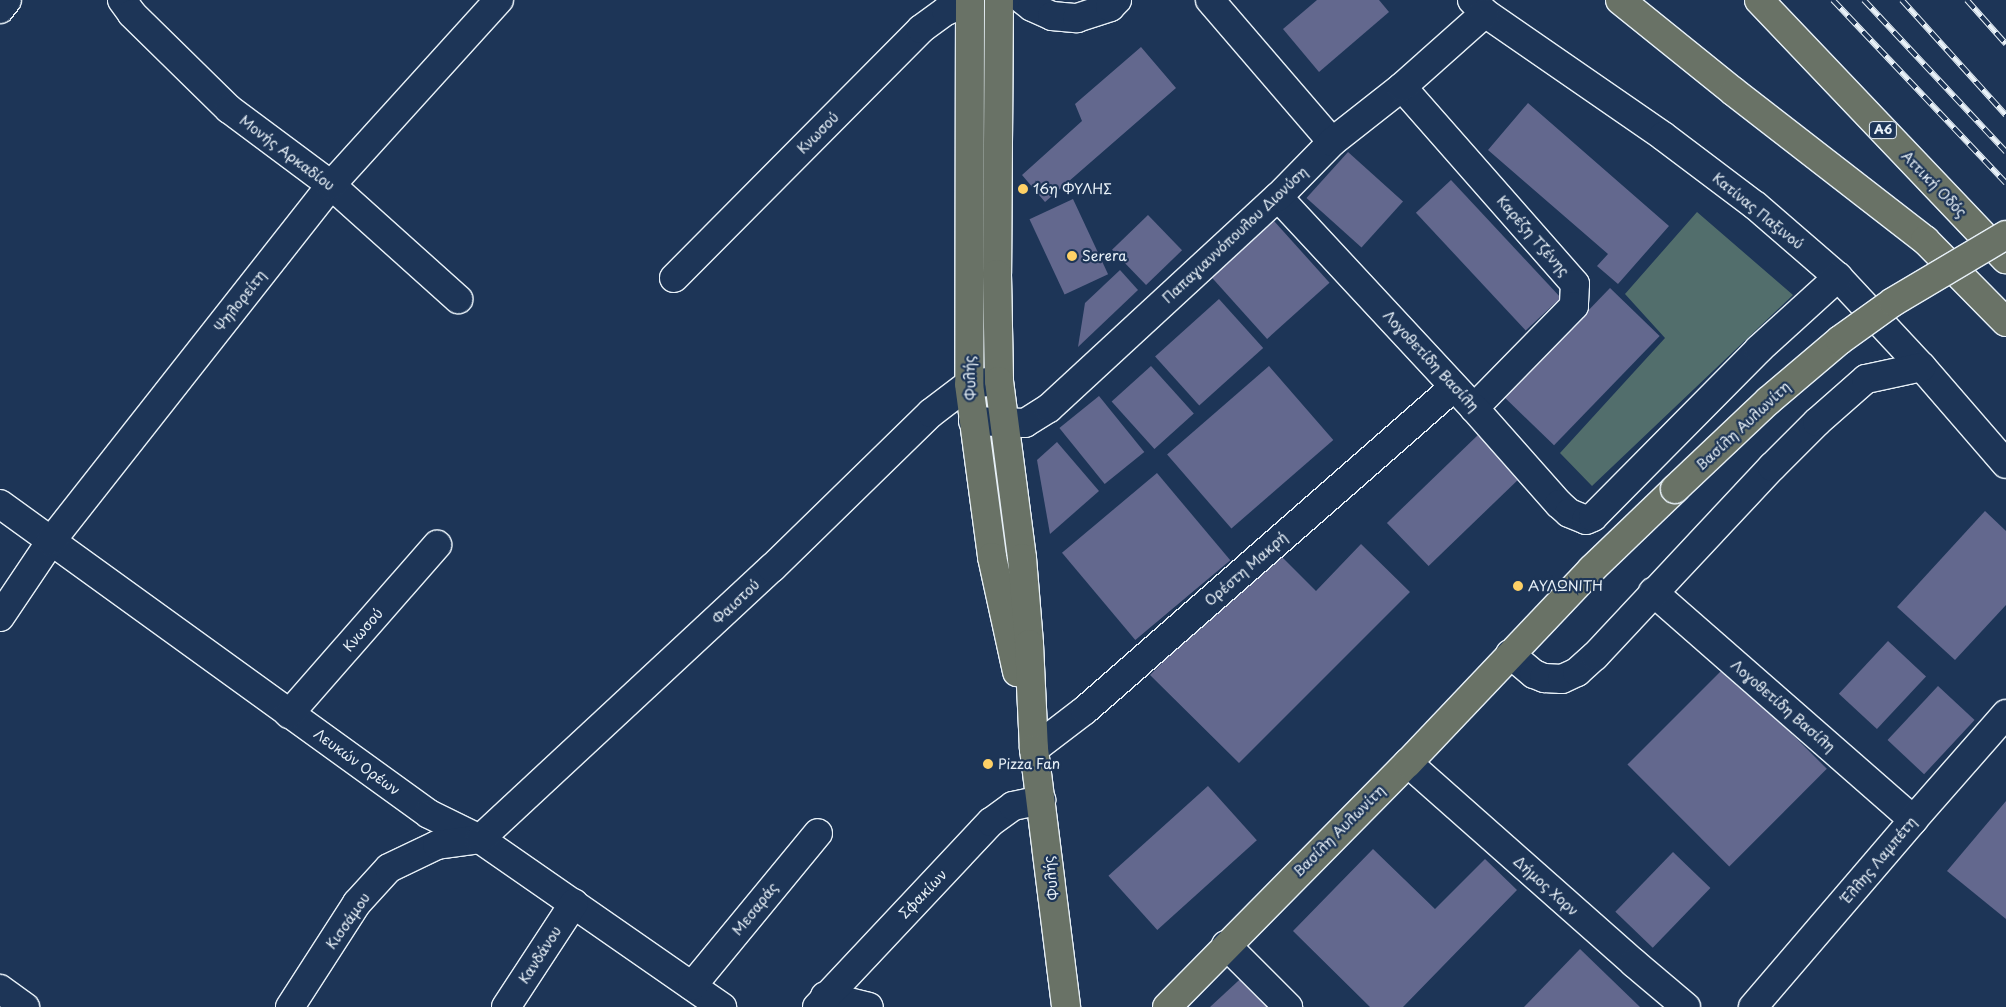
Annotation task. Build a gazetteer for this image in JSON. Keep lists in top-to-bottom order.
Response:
{
  "streets": {
    "main road": [
      "Α6",
      "Αττική Οδός",
      "Φυλής",
      "Βασίλη Αυλωνίτη"
    ],
    "street": [
      "Κνωσού",
      "Μονής Αρκαδίου",
      "Κατίνας Παξινού",
      "Παπαγιαννόπουλου Διονύση",
      "Καρέζη Τζένης",
      "Ψηλορείτη",
      "Λογοθετίδη Βασίλη",
      "Ορέστη Μακρή",
      "Φαιστού",
      "Λευκών Ορέων",
      "Έλλης Λαμπέτη",
      "Δήμος Χορν",
      "Σφακίων",
      "Μεσαράς",
      "Κισσάμου",
      "Κανδάνου"
    ]
  },
  "crossings": [
    ["Κνωσού", "Φυλής"],
    ["Κνωσού", "Λευκών Ορέων"],
    ["Μονής Αρκαδίου", "Ψηλορείτη"],
    ["Κατίνας Παξινού", "Παπαγιαννόπουλου Διονύση"],
    ["Κατίνας Παξινού", "Λογοθετίδη Βασίλη"],
    ["Παπαγιαννόπουλου Διονύση", "Καρέζη Τζένης"],
    ["Παπαγιαννόπουλου Διονύση", "Λογοθετίδη Βασίλη"],
    ["Παπαγιαννόπουλου Διονύση", "Φυλής"],
    ["Καρέζη Τζένης", "Λογοθετίδη Βασίλη"],
    ["Ψηλορείτη", "Λευκών Ορέων"],
    ["Λογοθετίδη Βασίλη", "Ορέστη Μακρή"],
    ["Λογοθετίδη Βασίλη", "Έλλης Λαμπέτη"],
    ["Φυλής", "Ορέστη Μακρή"],
    ["Φυλής", "Φαιστού"],
    ["Φυλής", "Σφακίων"],
    ["Βασίλη Αυλωνίτη", "Δήμος Χορν"],
    ["Φαιστού", "Λευκών Ορέων"],
    ["Φαιστού", "Κισσάμου"],
    ["Λευκών Ορέων", "Μεσαράς"],
    ["Λευκών Ορέων", "Κισσάμου"],
    ["Λευκών Ορέων", "Κανδάνου"]
  ],
  "places": [
    "16η ΦΥΛΗΣ",
    "Serera",
    "ΑΥΛΩΝΙΤΗ",
    "Pizza Fan"
  ]
}
